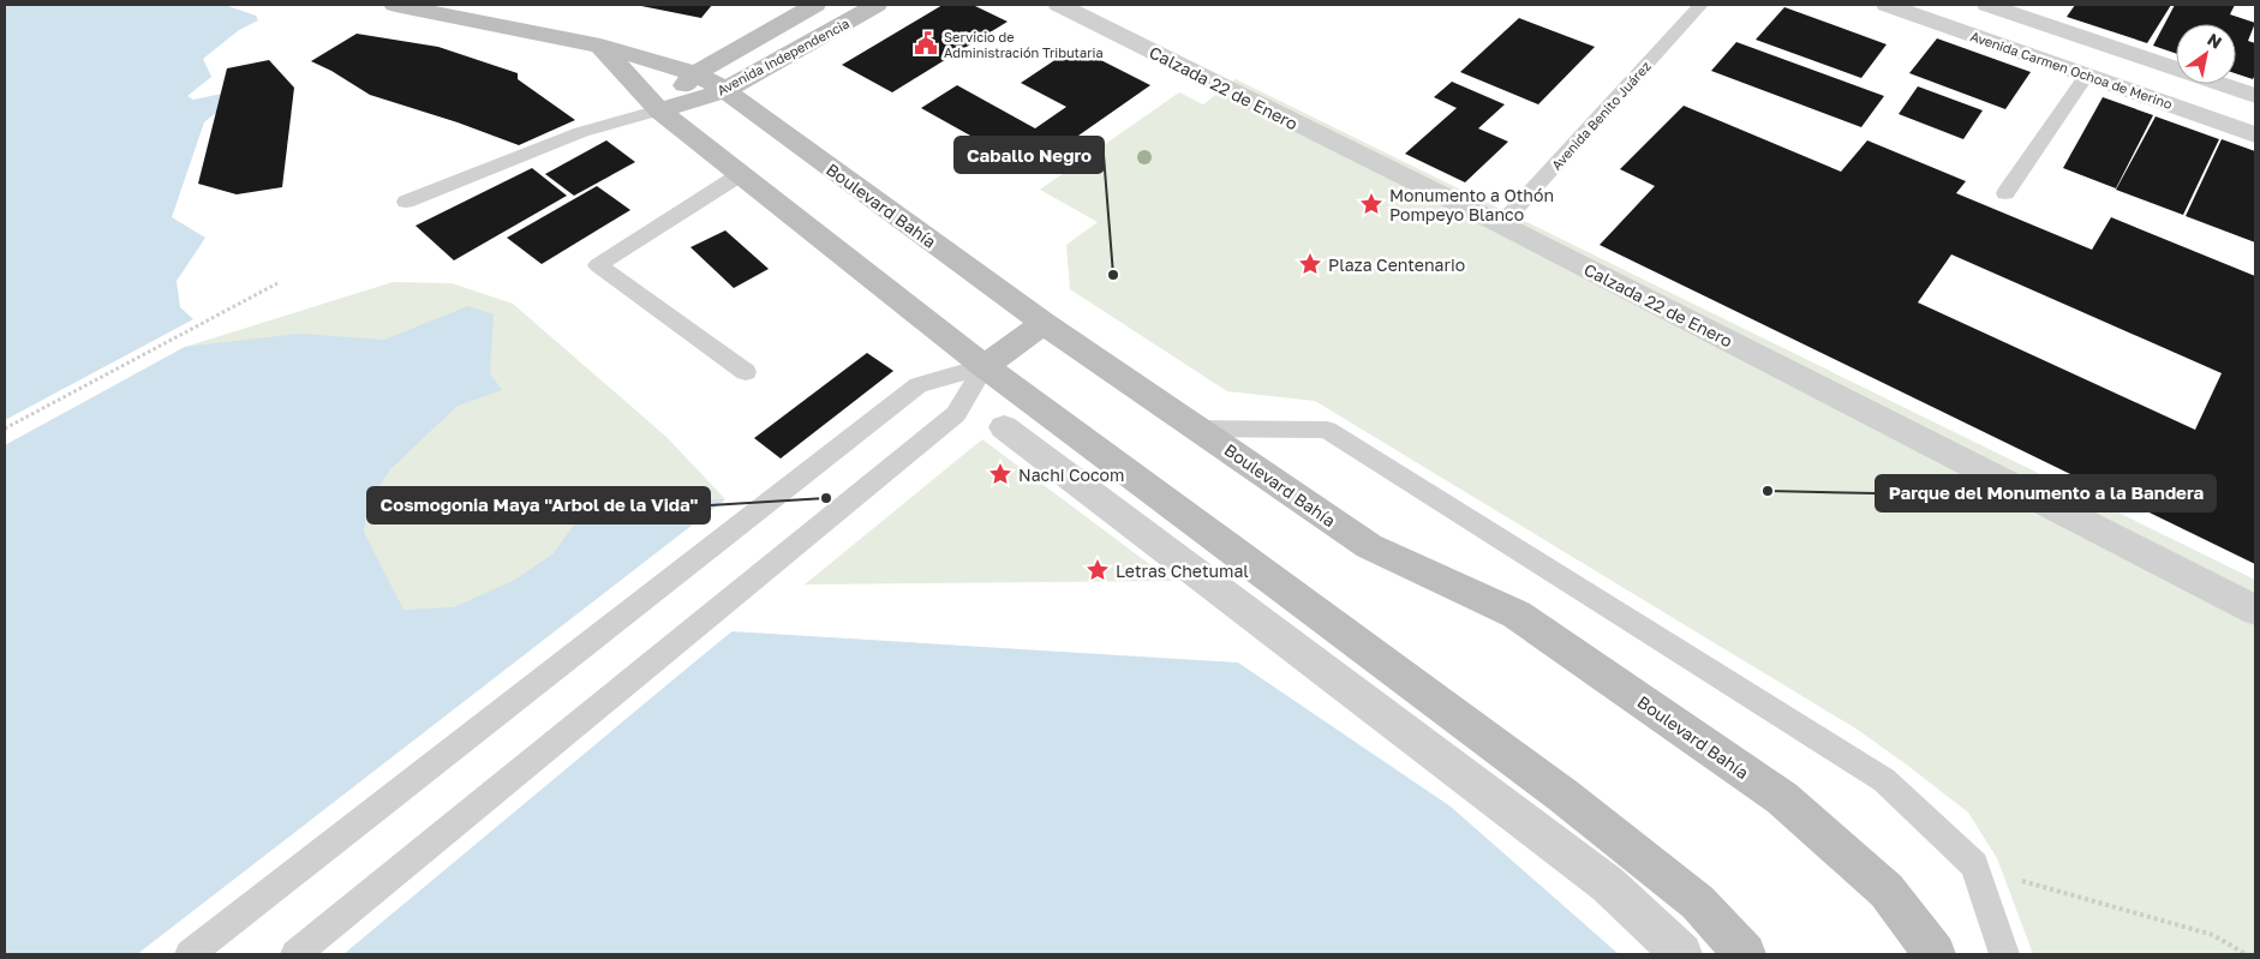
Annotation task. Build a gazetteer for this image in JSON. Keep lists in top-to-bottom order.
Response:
{
  "streets": {
    "main road": ["Avenida Independencia", "Boulevard Bahía"],
    "street": ["Avenida Carmen Ochoa de Merino", "Calzada 22 de Enero"],
    "lane": ["Avenida Benito Juárez"]
  },
  "crossings": [
    ["Avenida Independencia", "Boulevard Bahía"],
    ["Calzada 22 de Enero", "Avenida Benito Juárez"]
  ],
  "places": {
    "public building": ["Servicio de Administración Tributaria"],
    "place": [
      "Monumento a Othón Pompeyo Blanco",
      "Plaza Centenario",
      "Nachi Cocom",
      "Letras Chetumal"
    ],
    "other": ["Caballo Negro", "Parque del Monumento a la Bandera", "Cosmogonia Maya \"Arbol de la Vida\""]
  },
  "north": "top right"
}
